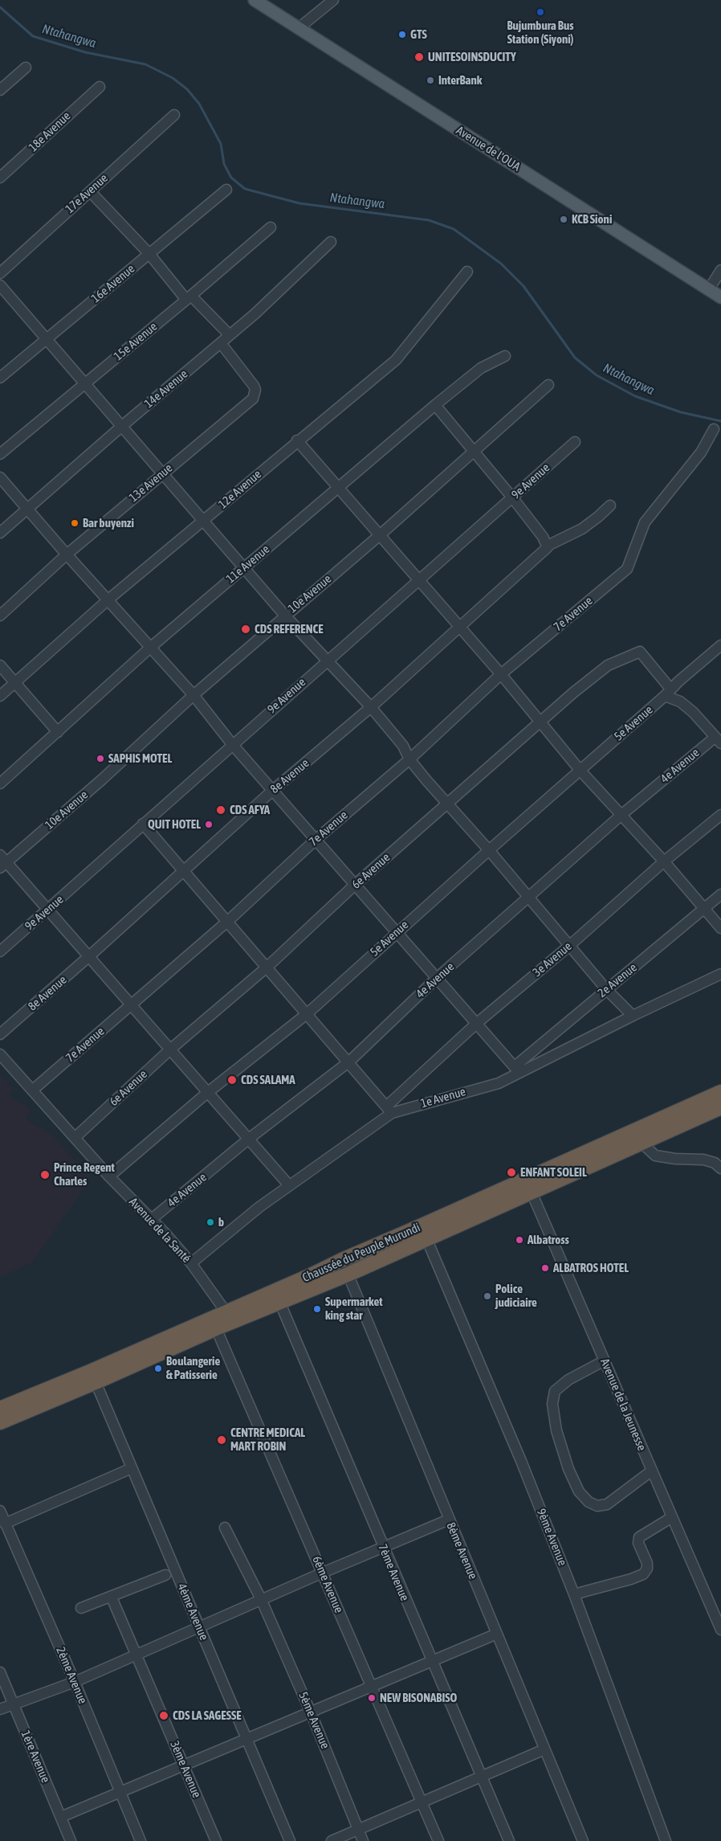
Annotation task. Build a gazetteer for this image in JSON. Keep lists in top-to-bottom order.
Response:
{
  "streets": {
    "highway": ["Chaussée du Peuple Murundi"],
    "main road": ["Avenue de l'OUA"],
    "street": [
      "18e Avenue",
      "17e Avenue",
      "16e Avenue",
      "15e Avenue",
      "14e Avenue",
      "9e Avenue",
      "13e Avenue",
      "12e Avenue",
      "11e Avenue",
      "10e Avenue",
      "7e Avenue",
      "5e Avenue",
      "4e Avenue",
      "8e Avenue",
      "6e Avenue",
      "3e Avenue",
      "2e Avenue",
      "1e Avenue",
      "Avenue de la Santé",
      "Avenue de la Jeunesse",
      "9ème Avenue",
      "8ème Avenue",
      "7ème Avenue",
      "6ème Avenue",
      "4ème Avenue",
      "2ème Avenue",
      "5ème Avenue",
      "1ère Avenue",
      "3ème Avenue"
    ]
  },
  "crossings": [
    ["14e Avenue", "13e Avenue"],
    ["7e Avenue", "Avenue de la Santé"],
    ["5e Avenue", "6e Avenue"],
    ["5e Avenue", "Avenue de la Santé"],
    ["4e Avenue", "Avenue de la Santé"],
    ["6e Avenue", "Avenue de la Santé"],
    ["3e Avenue", "1e Avenue"],
    ["2e Avenue", "1e Avenue"],
    ["1e Avenue", "Avenue de la Santé"],
    ["Avenue de la Santé", "Chaussée du Peuple Murundi"],
    ["Chaussée du Peuple Murundi", "Avenue de la Jeunesse"],
    ["Chaussée du Peuple Murundi", "9ème Avenue"],
    ["Chaussée du Peuple Murundi", "8ème Avenue"],
    ["Chaussée du Peuple Murundi", "7ème Avenue"],
    ["Chaussée du Peuple Murundi", "6ème Avenue"],
    ["Chaussée du Peuple Murundi", "4ème Avenue"]
  ],
  "water": ["Ntahangwa"],
  "places": [
    "Bujumbura Bus Station (Siyoni)",
    "GTS",
    "UNITESOINSDUCITY",
    "InterBank",
    "KCB Sioni",
    "Bar buyenzi",
    "CDS REFERENCE",
    "SAPHIS MOTEL",
    "CDS AFYA",
    "QUIT HOTEL",
    "CDS SALAMA",
    "ENFANT SOLEIL",
    "Prince Regent Charles",
    "b",
    "Albatross",
    "ALBATROS HOTEL",
    "Police judiciaire",
    "Supermarket king star",
    "Boulangerie & Patisserie",
    "CENTRE MEDICAL MART ROBIN",
    "NEW BISONABISO",
    "CDS LA SAGESSE"
  ]
}
